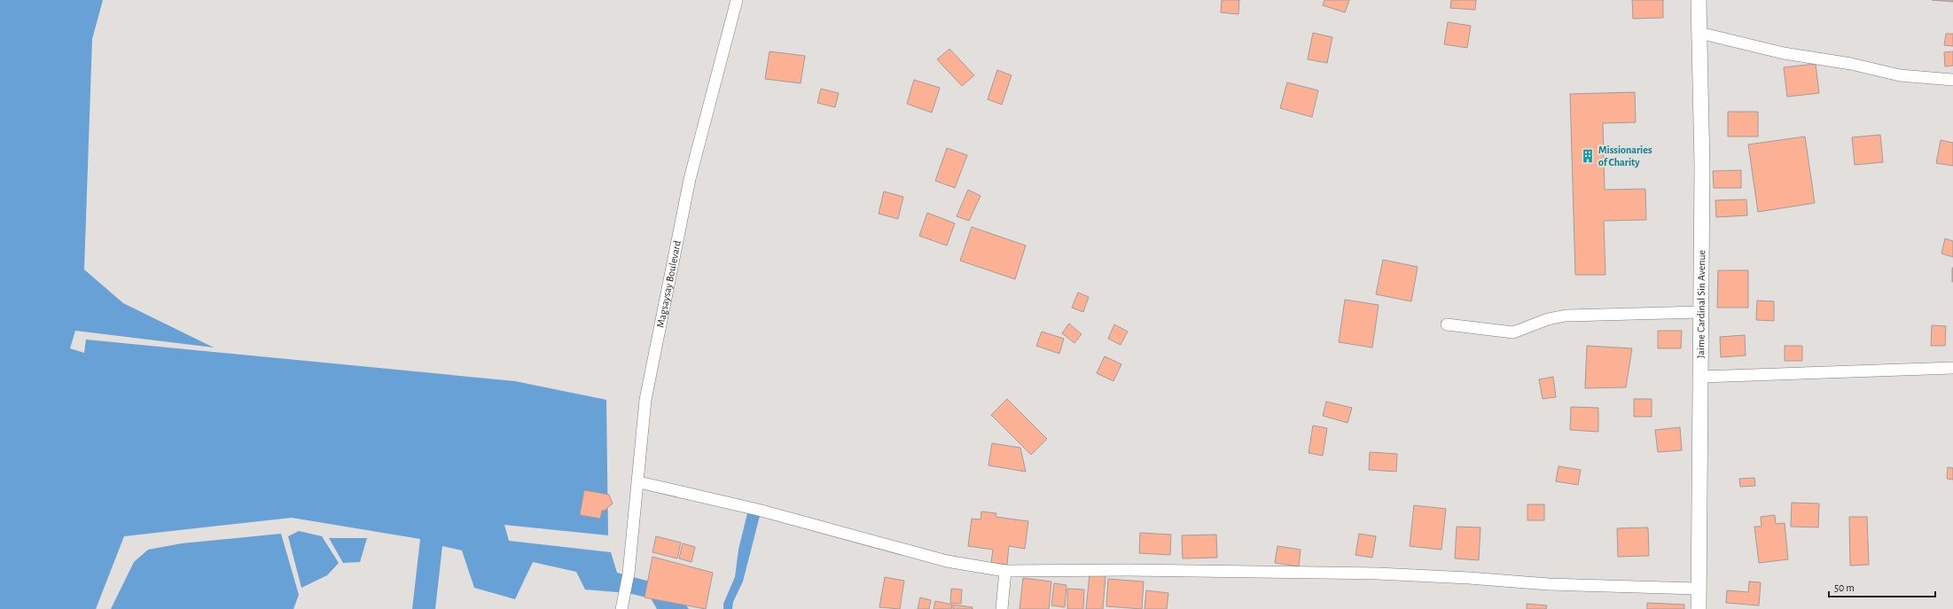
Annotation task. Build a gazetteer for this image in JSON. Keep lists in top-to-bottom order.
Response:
{
  "streets": {
    "street": ["Magsaysay Boulevard", "Jaime Cardinal Sin Avenue"]
  },
  "places": {
    "building": ["Missionaries of Charity"]
  },
  "scale_bar": "50 m"
}
